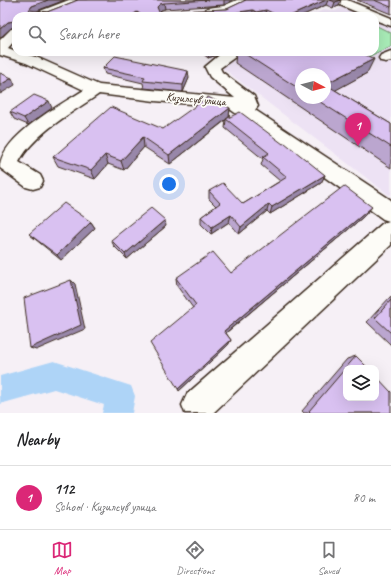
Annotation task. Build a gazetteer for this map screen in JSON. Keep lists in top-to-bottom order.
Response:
{
  "streets": {
    "street": ["Кизилсув улица"]
  },
  "north": "right",
  "page": {
    "search": "Search here",
    "pins": "1",
    "heading": "Nearby",
    "list": [
      {
        "mark": "1",
        "name": "112",
        "note": "School · Кизилсув улица",
        "value": "80 m"
      }
    ],
    "nav": ["Map", "Directions", "Saved"]
  }
}
